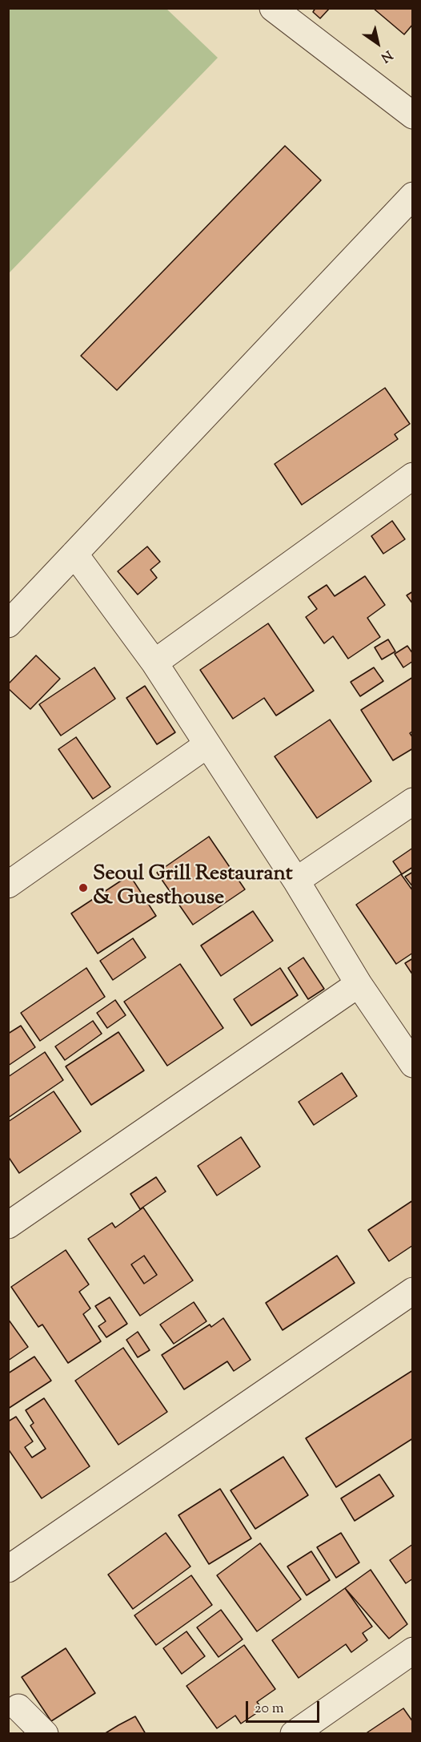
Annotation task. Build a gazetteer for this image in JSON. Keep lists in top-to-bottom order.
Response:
{
  "places": ["Seoul Grill Restaurant & Guesthouse"],
  "scale_bar": "20 m",
  "north": "bottom right"
}
